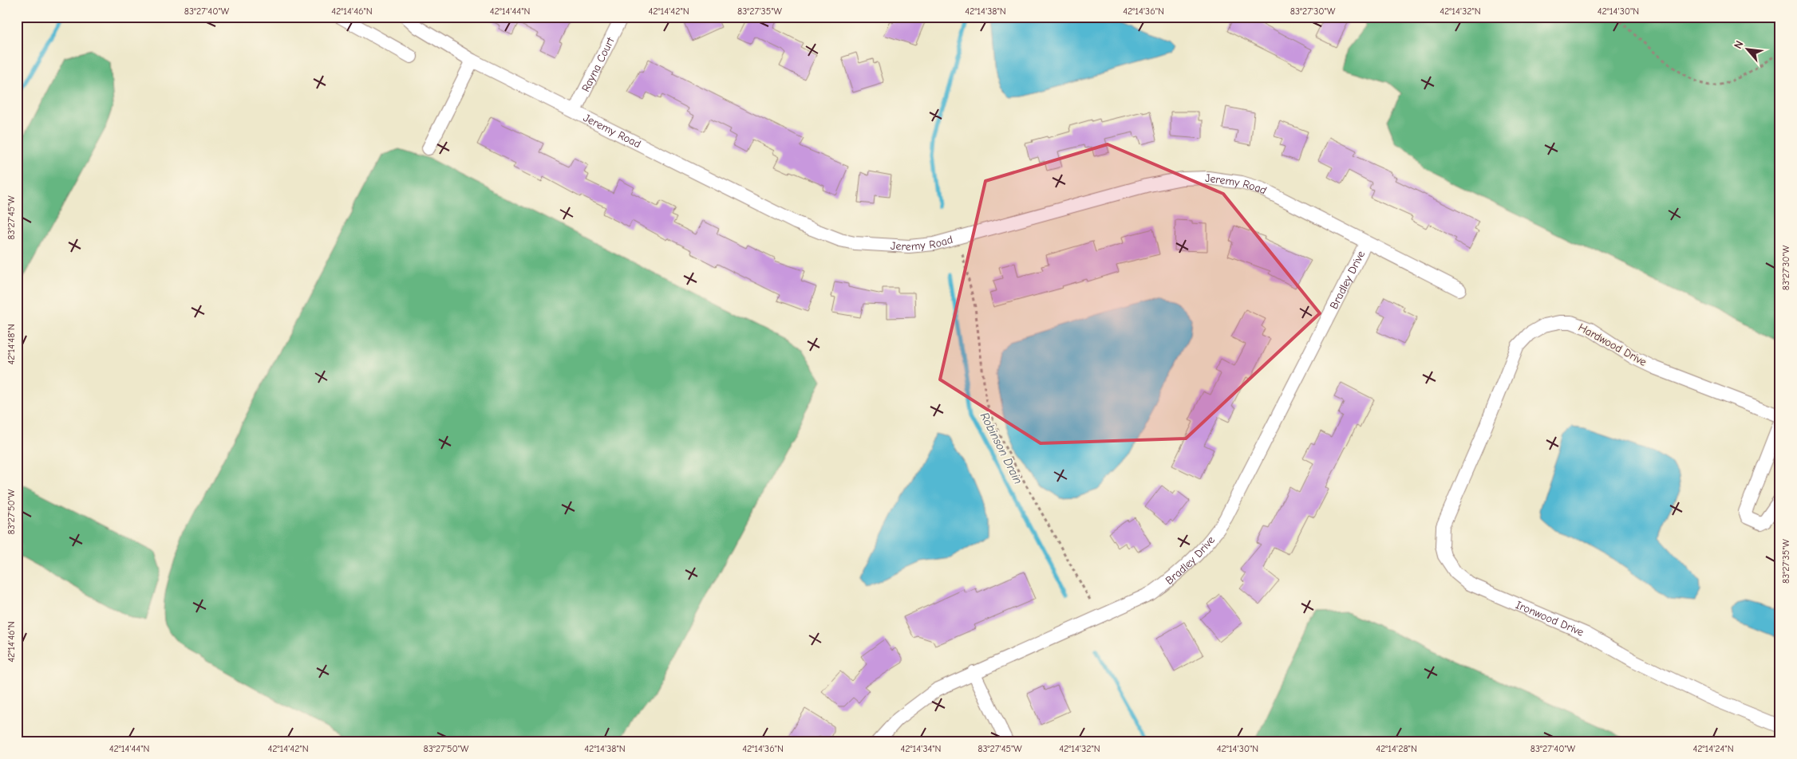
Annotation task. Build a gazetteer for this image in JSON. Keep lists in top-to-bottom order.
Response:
{
  "streets": {
    "street": [
      "Rayna Court",
      "Jeremy Road",
      "Bradley Drive",
      "Hardwood Drive",
      "Ironwood Drive"
    ]
  },
  "crossings": [
    ["Rayna Court", "Jeremy Road"],
    ["Jeremy Road", "Bradley Drive"],
    ["Hardwood Drive", "Ironwood Drive"]
  ],
  "water": ["Robinson Drain"],
  "north": "top left",
  "coordinates": [
    "83°27'40\"W",
    "42°14'46\"N",
    "42°14'44\"N",
    "42°14'42\"N",
    "83°27'35\"W",
    "42°14'38\"N",
    "42°14'36\"N",
    "83°27'30\"W",
    "42°14'32\"N",
    "42°14'30\"N",
    "83°27'45\"W",
    "42°14'48\"N",
    "83°27'50\"W",
    "42°14'34\"N",
    "42°14'28\"N",
    "42°14'24\"N"
  ]
}
